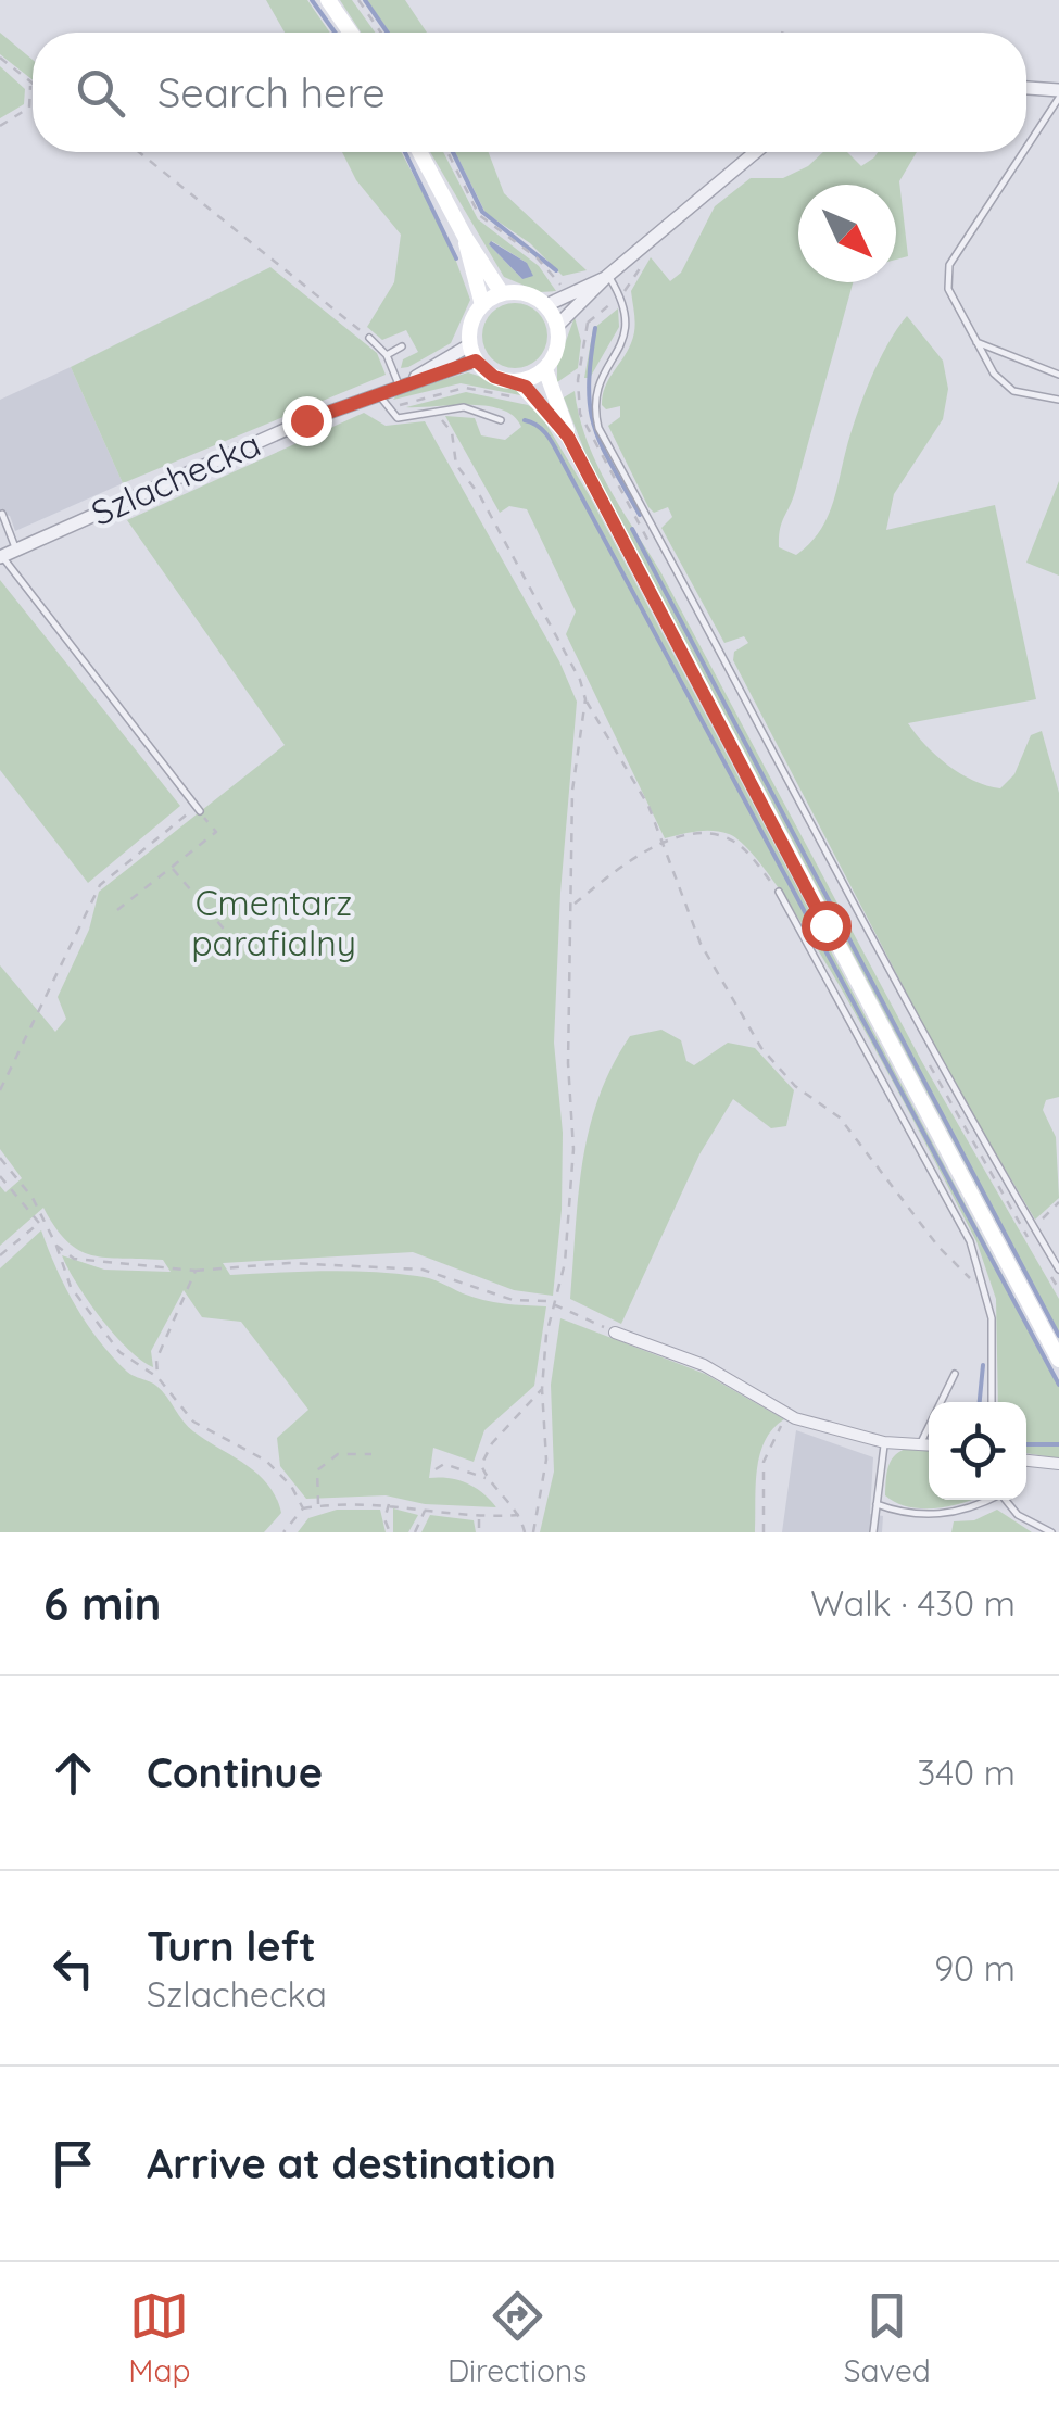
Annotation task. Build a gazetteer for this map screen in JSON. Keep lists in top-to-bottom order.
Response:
{
  "streets": {
    "street": ["Szlachecka"]
  },
  "parks": ["Cmentarz parafialny"],
  "north": "bottom right",
  "page": {
    "search": "Search here",
    "heading": ["6 min", "Walk · 430 m"],
    "list": [
      ["Continue", "340 m"],
      ["Turn left", "Szlachecka", "90 m"],
      "Arrive at destination"
    ],
    "nav": ["Map", "Directions", "Saved"]
  }
}
